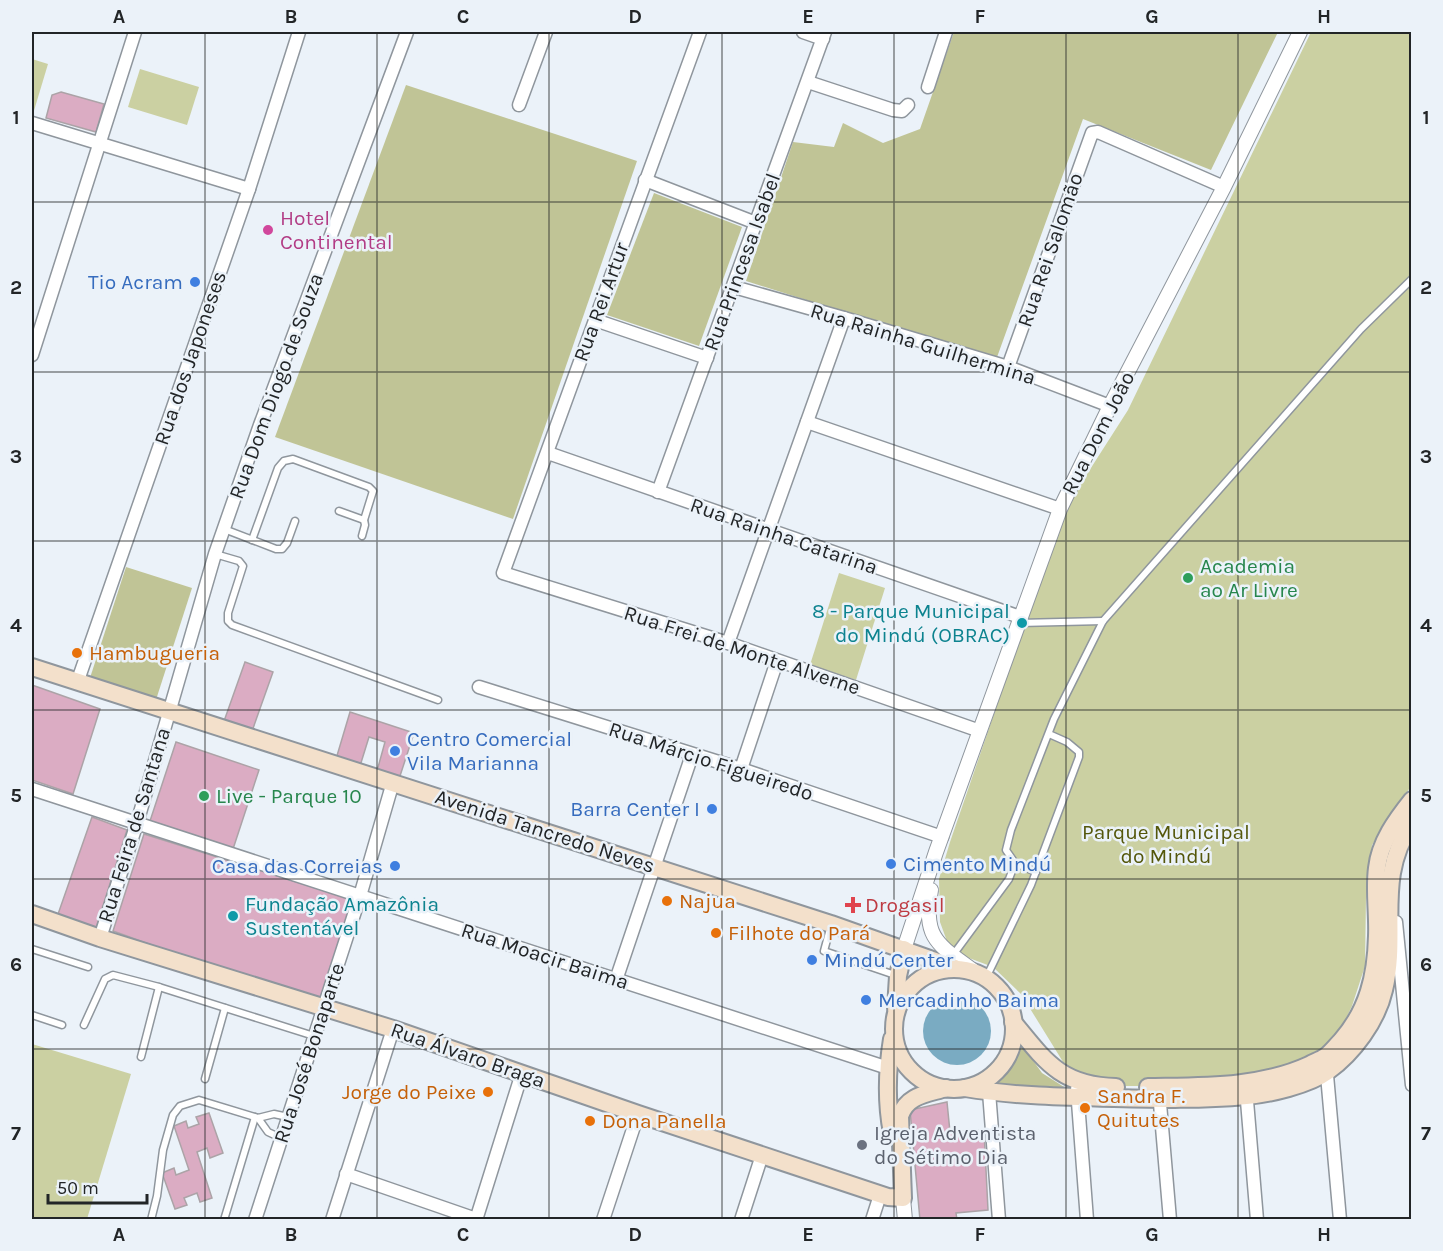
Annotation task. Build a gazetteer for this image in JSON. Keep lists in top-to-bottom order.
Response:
{
  "streets": {
    "main road": ["Rua Dom João", "Avenida Tancredo Neves", "Rua Álvaro Braga"],
    "street": [
      "Rua Rei Salomão",
      "Rua Princesa Isabel",
      "Rua Rei Artur",
      "Rua Rainha Guilhermina",
      "Rua dos Japoneses",
      "Rua Dom Diogo de Souza",
      "Rua Rainha Catarina",
      "Rua Frei de Monte Alverne",
      "Rua Márcio Figueiredo",
      "Rua Feira de Santana",
      "Rua Moacir Baima",
      "Rua José Bonaparte"
    ]
  },
  "crossings": [
    ["Rua Rei Salomão", "Rua Rainha Guilhermina"],
    ["Rua Rei Salomão", "Rua Dom João"],
    ["Rua Princesa Isabel", "Rua Rainha Guilhermina"],
    ["Rua Princesa Isabel", "Rua Rainha Catarina"],
    ["Rua Rei Artur", "Rua Rainha Catarina"],
    ["Rua Rei Artur", "Rua Frei de Monte Alverne"],
    ["Rua Rainha Guilhermina", "Rua Dom João"],
    ["Rua dos Japoneses", "Avenida Tancredo Neves"],
    ["Rua Dom Diogo de Souza", "Rua Feira de Santana"],
    ["Rua Dom Diogo de Souza", "Avenida Tancredo Neves"],
    ["Rua Dom João", "Rua Rainha Catarina"],
    ["Rua Dom João", "Rua Frei de Monte Alverne"],
    ["Rua Dom João", "Rua Márcio Figueiredo"],
    ["Rua Dom João", "Avenida Tancredo Neves"],
    ["Rua Feira de Santana", "Avenida Tancredo Neves"],
    ["Rua Feira de Santana", "Rua Moacir Baima"],
    ["Rua Feira de Santana", "Rua Álvaro Braga"],
    ["Avenida Tancredo Neves", "Rua José Bonaparte"],
    ["Rua Moacir Baima", "Rua José Bonaparte"],
    ["Rua José Bonaparte", "Rua Álvaro Braga"]
  ],
  "parks": ["Parque Municipal do Mindú"],
  "places": {
    "other": [
      "Hotel Continental",
      "Tio Acram",
      "Academia ao Ar Livre",
      "8 - Parque Municipal do Mindú (OBRAC)",
      "Hambugueria",
      "Centro Comercial Vila Marianna",
      "Live - Parque 10",
      "Barra Center I",
      "Cimento Mindú",
      "Casa das Correias",
      "Najua",
      "Fundação Amazônia Sustentável",
      "Filhote do Pará",
      "Mindú Center",
      "Mercadinho Baima",
      "Jorge do Peixe",
      "Sandra F. Quitutes",
      "Dona Panella",
      "Igreja Adventista do Sétimo Dia"
    ],
    "health": ["Drogasil"]
  },
  "scale_bar": "50 m",
  "grid": {
    "columns": [
      "A",
      "B",
      "C",
      "D",
      "E",
      "F",
      "G",
      "H"
    ],
    "rows": [
      "1",
      "2",
      "3",
      "4",
      "5",
      "6",
      "7"
    ]
  }
}
